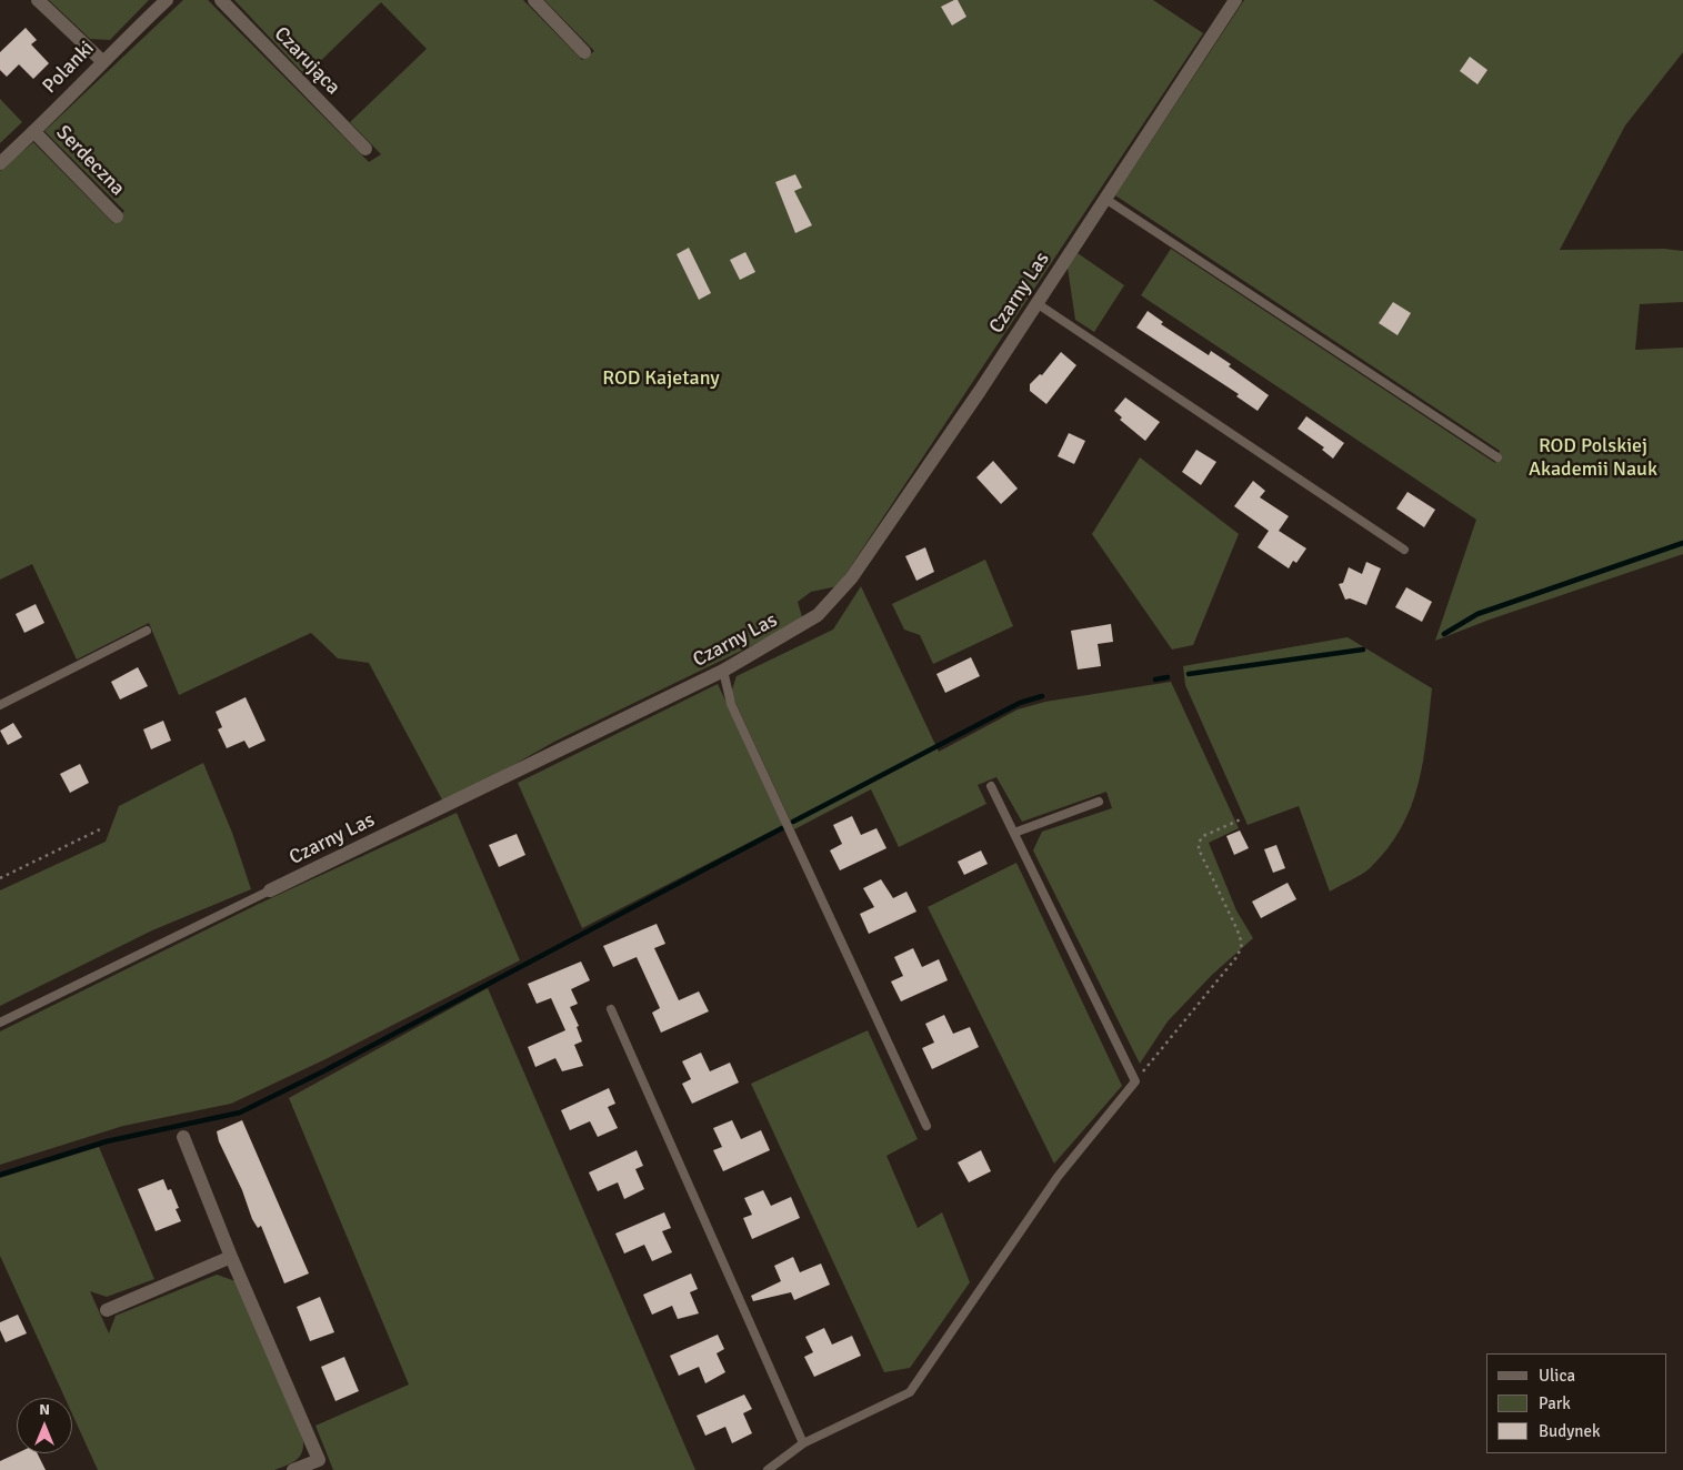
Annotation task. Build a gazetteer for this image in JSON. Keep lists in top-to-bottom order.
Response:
{
  "streets": {
    "street": [
      "Czarująca",
      "Polanki",
      "Serdeczna",
      "Czarny Las"
    ]
  },
  "crossings": [
    ["Polanki", "Serdeczna"]
  ],
  "parks": ["ROD Kajetany", "ROD Polskiej Akademii Nauk"],
  "legend": ["Ulica", "Park", "Budynek"],
  "north": "top"
}
